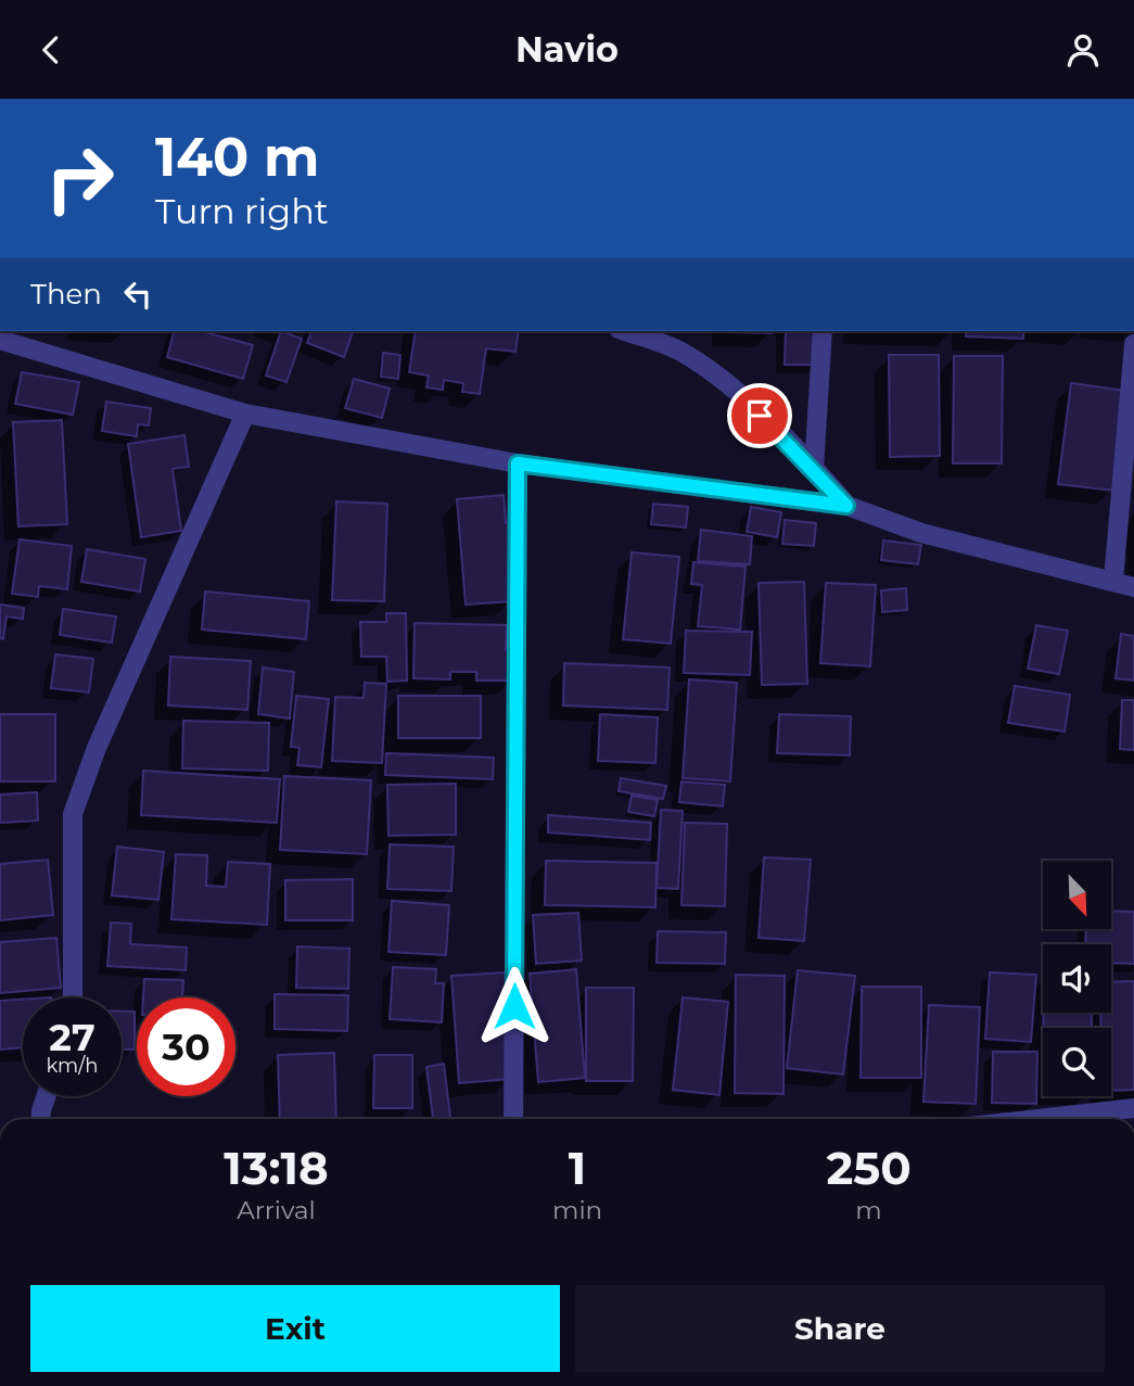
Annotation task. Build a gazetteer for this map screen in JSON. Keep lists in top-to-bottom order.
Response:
{
  "north": "bottom right",
  "page": {
    "header": "Navio",
    "turn": ["140 m", "Turn right"],
    "then": "Then",
    "speed": "27 km/h",
    "limit": "30",
    "eta": [
      "13:18",
      "Arrival",
      "1",
      "min",
      "250",
      "m"
    ],
    "buttons": ["Exit", "Share"]
  }
}
